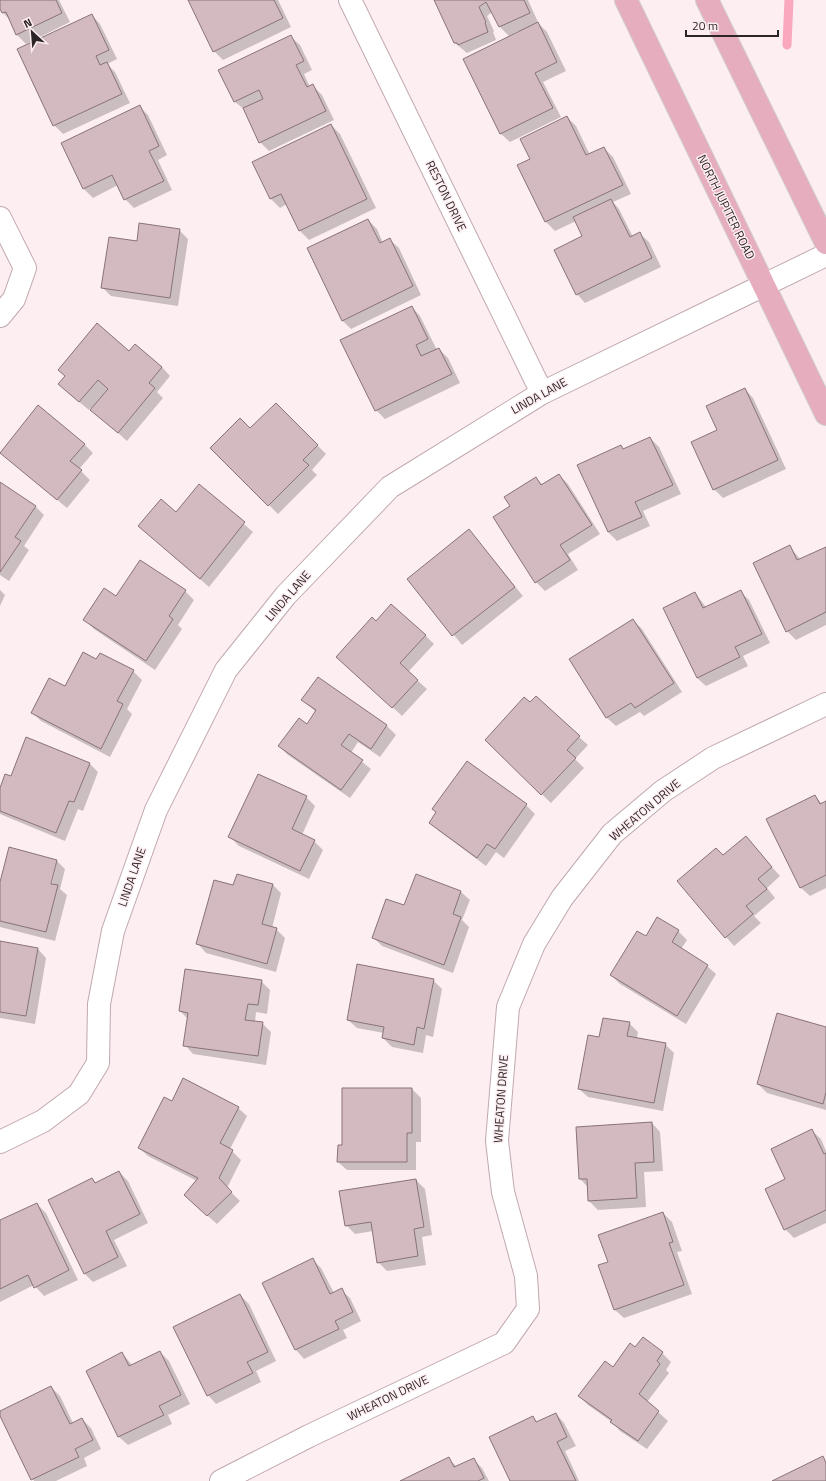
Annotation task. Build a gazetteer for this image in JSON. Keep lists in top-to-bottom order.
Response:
{
  "streets": {
    "main road": ["NORTH JUPITER ROAD"],
    "street": ["RESTON DRIVE", "LINDA LANE", "WHEATON DRIVE"]
  },
  "crossings": [
    ["RESTON DRIVE", "LINDA LANE"],
    ["NORTH JUPITER ROAD", "LINDA LANE"]
  ],
  "scale_bar": "20 m",
  "north": "top left"
}
